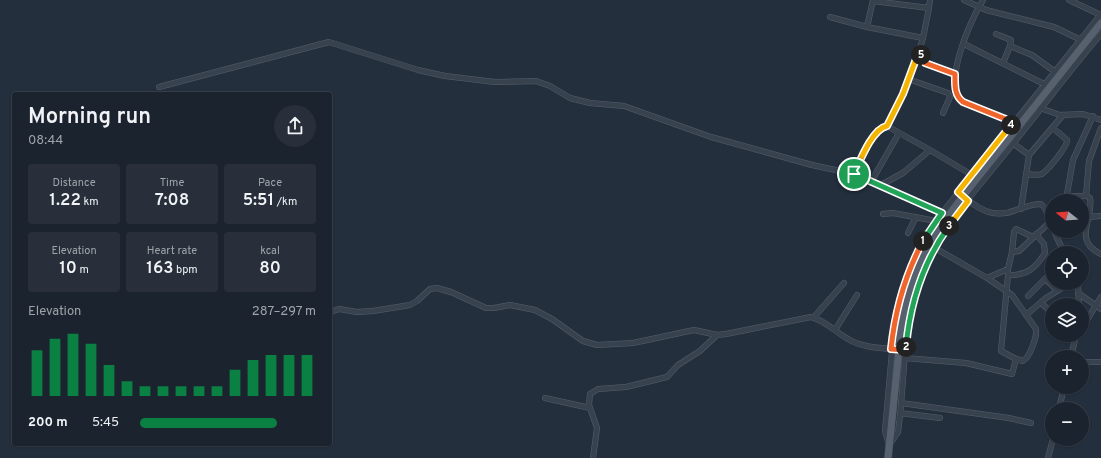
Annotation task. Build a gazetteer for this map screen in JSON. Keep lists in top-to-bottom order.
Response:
{
  "north": "left",
  "page": {
    "pins": [
      "5",
      "4",
      "3",
      "1",
      "2"
    ],
    "heading": ["Morning run", "08:44"],
    "stats": [
      ["Distance", "1.22 km"],
      ["Time", "7:08"],
      ["Pace", "5:51 /km"],
      ["Elevation", "10 m"],
      ["Heart rate", "163 bpm"],
      ["kcal", "80"]
    ],
    "map_buttons": ["+", "−"],
    "chart": ["Elevation", "287–297 m"],
    "list": [
      {
        "name": "200 m",
        "note": "5:45"
      }
    ]
  }
}
